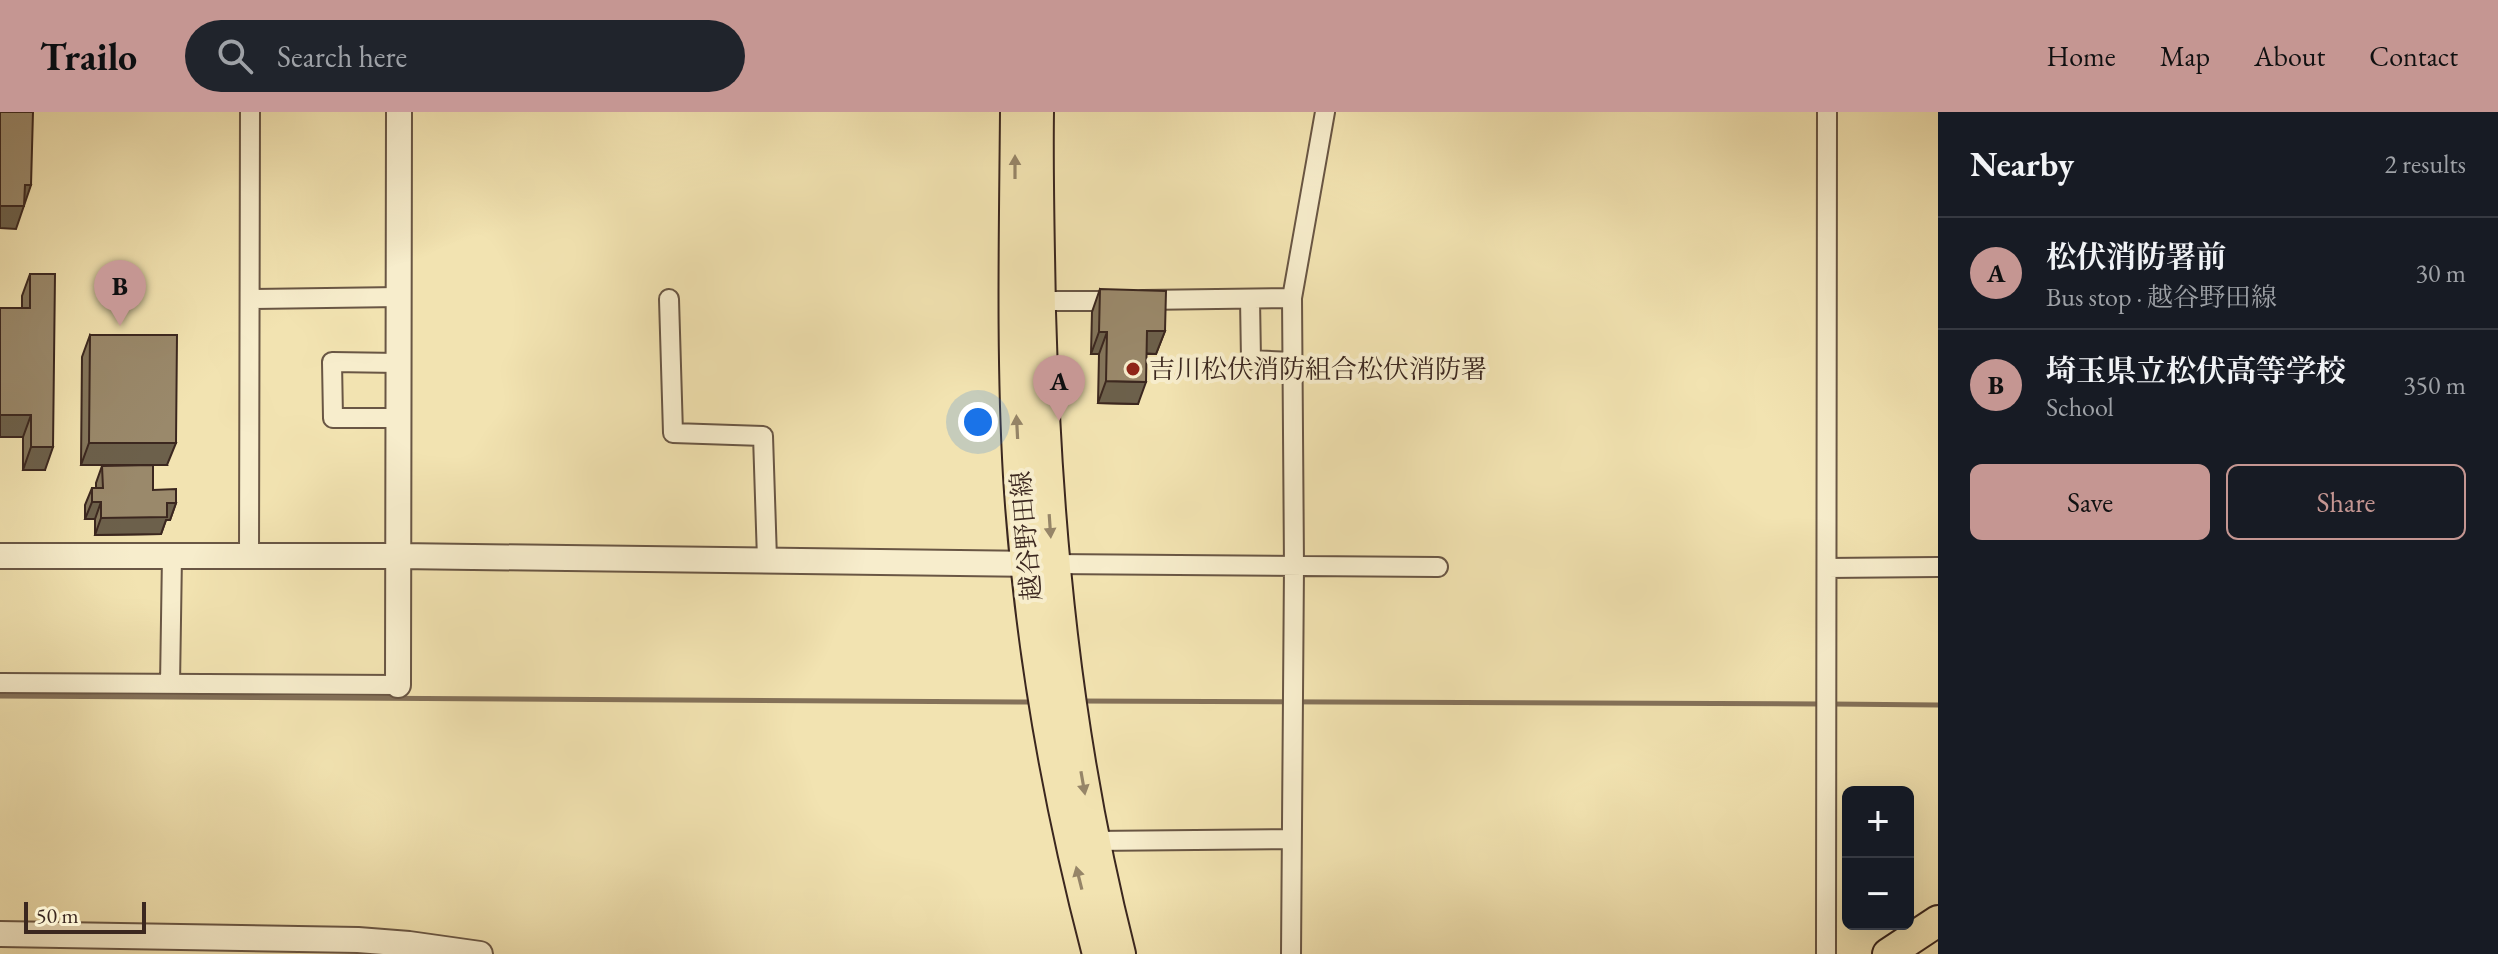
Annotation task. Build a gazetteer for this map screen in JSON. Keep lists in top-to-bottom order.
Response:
{
  "streets": {
    "main road": ["越谷野田線"]
  },
  "places": ["吉川松伏消防組合松伏消防署"],
  "scale_bar": "50 m",
  "page": {
    "header": "Trailo",
    "search": "Search here",
    "nav": [
      "Home",
      "Map",
      "About",
      "Contact"
    ],
    "heading": ["Nearby", "2 results"],
    "list": [
      {
        "mark": "A",
        "name": "松伏消防署前",
        "note": "Bus stop · 越谷野田線",
        "value": "30 m"
      },
      {
        "mark": "B",
        "name": "埼玉県立松伏高等学校",
        "note": "School",
        "value": "350 m"
      }
    ],
    "pins": ["B", "A"],
    "buttons": ["Save", "Share"],
    "map_buttons": ["+", "−"],
    "scale": "50 m"
  }
}
